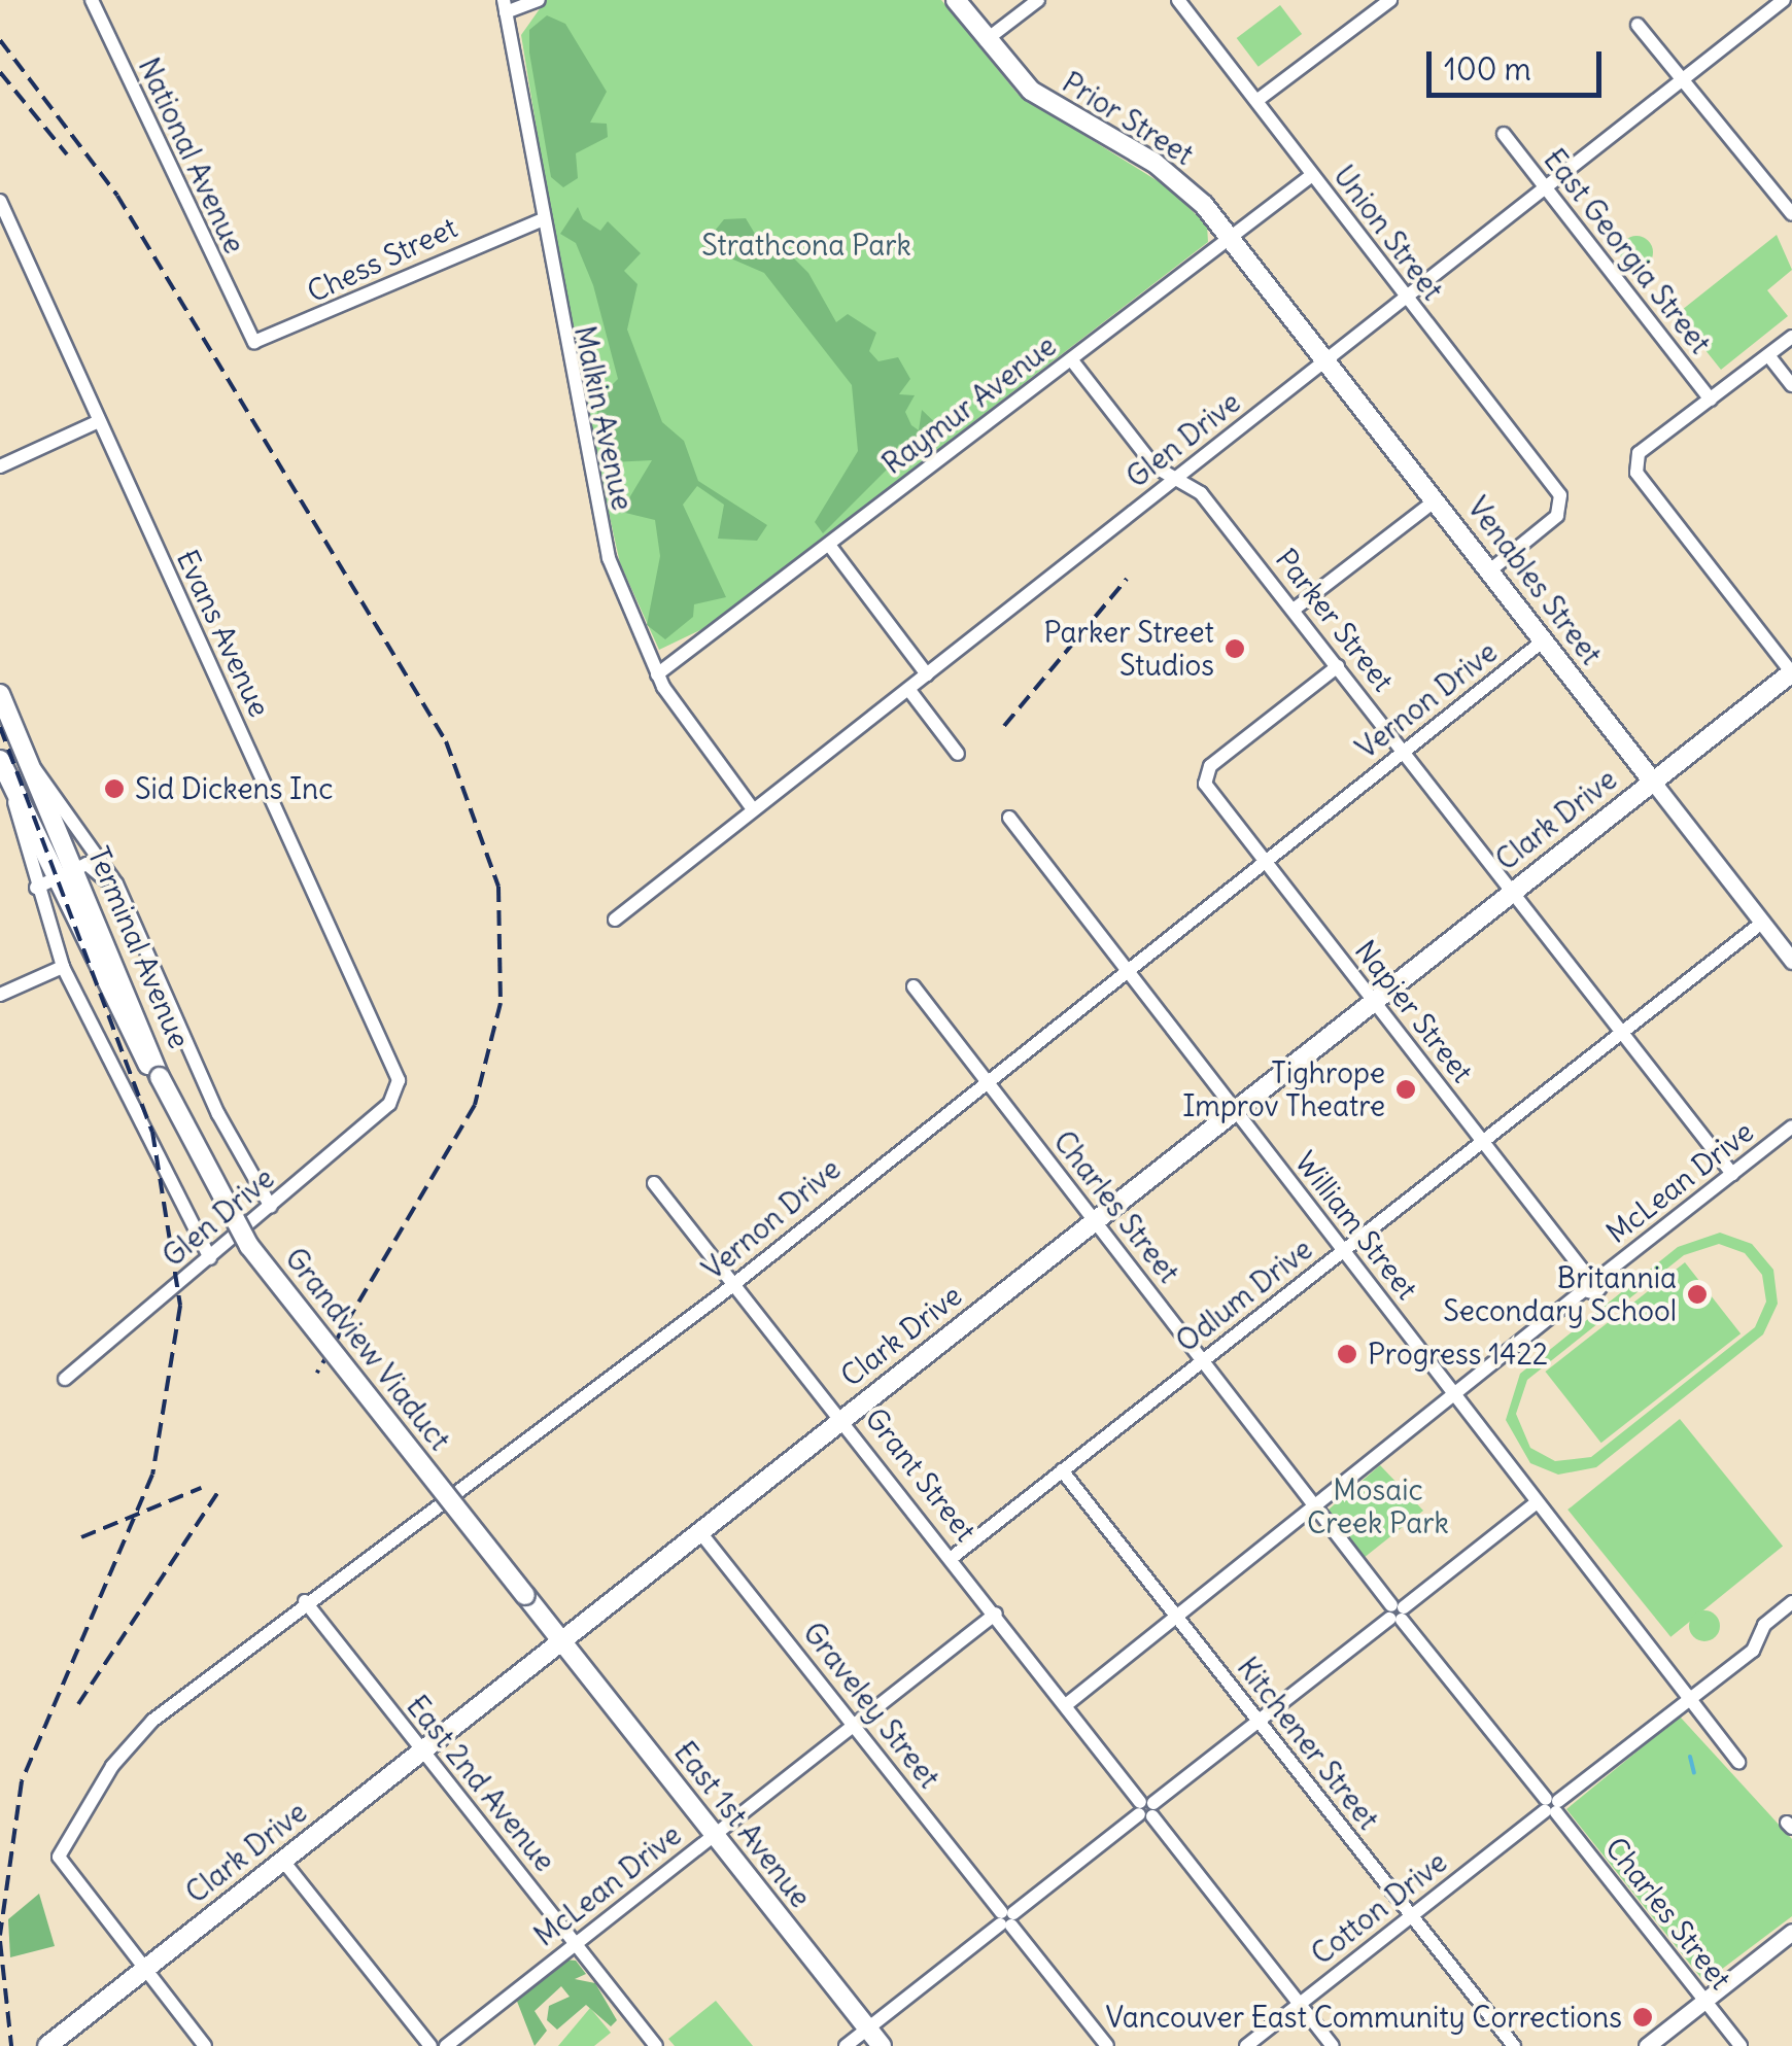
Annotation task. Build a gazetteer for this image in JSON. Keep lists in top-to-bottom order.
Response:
{
  "streets": {
    "main road": [
      "Prior Street",
      "Venables Street",
      "Clark Drive",
      "Terminal Avenue",
      "Grandview Viaduct",
      "East 1st Avenue"
    ],
    "street": [
      "National Avenue",
      "Union Street",
      "East Georgia Street",
      "Chess Street",
      "Raymur Avenue",
      "Malkin Avenue",
      "Glen Drive",
      "Parker Street",
      "Evans Avenue",
      "Vernon Drive",
      "Napier Street",
      "McLean Drive",
      "Charles Street",
      "William Street",
      "Odlum Drive",
      "Grant Street",
      "Graveley Street",
      "Kitchener Street",
      "East 2nd Avenue",
      "Cotton Drive"
    ]
  },
  "crossings": [
    ["Prior Street", "Raymur Avenue"],
    ["Prior Street", "Venables Street"],
    ["National Avenue", "Chess Street"],
    ["Union Street", "Raymur Avenue"],
    ["Union Street", "Glen Drive"],
    ["Union Street", "Venables Street"],
    ["East Georgia Street", "Glen Drive"],
    ["Chess Street", "Malkin Avenue"],
    ["Raymur Avenue", "Malkin Avenue"],
    ["Raymur Avenue", "Venables Street"],
    ["Raymur Avenue", "Parker Street"],
    ["Malkin Avenue", "Glen Drive"],
    ["Glen Drive", "Venables Street"],
    ["Glen Drive", "Parker Street"],
    ["Glen Drive", "Evans Avenue"],
    ["Glen Drive", "Terminal Avenue"],
    ["Venables Street", "Vernon Drive"],
    ["Venables Street", "Clark Drive"],
    ["Venables Street", "Odlum Drive"],
    ["Parker Street", "Vernon Drive"],
    ["Parker Street", "Clark Drive"],
    ["Parker Street", "Napier Street"],
    ["Parker Street", "McLean Drive"],
    ["Parker Street", "Odlum Drive"],
    ["Vernon Drive", "Clark Drive"],
    ["Vernon Drive", "Napier Street"],
    ["Vernon Drive", "Charles Street"],
    ["Vernon Drive", "William Street"],
    ["Vernon Drive", "Grant Street"],
    ["Vernon Drive", "East 2nd Avenue"],
    ["Clark Drive", "Napier Street"],
    ["Clark Drive", "Charles Street"],
    ["Clark Drive", "William Street"],
    ["Clark Drive", "Grandview Viaduct"],
    ["Clark Drive", "Grant Street"],
    ["Clark Drive", "Graveley Street"],
    ["Clark Drive", "East 2nd Avenue"],
    ["Clark Drive", "East 1st Avenue"],
    ["Terminal Avenue", "Grandview Viaduct"],
    ["Napier Street", "McLean Drive"],
    ["Napier Street", "Odlum Drive"],
    ["McLean Drive", "Charles Street"],
    ["McLean Drive", "William Street"],
    ["McLean Drive", "Grant Street"],
    ["McLean Drive", "Graveley Street"],
    ["McLean Drive", "Kitchener Street"],
    ["McLean Drive", "East 2nd Avenue"],
    ["McLean Drive", "East 1st Avenue"],
    ["Charles Street", "Odlum Drive"],
    ["Charles Street", "Cotton Drive"],
    ["William Street", "Odlum Drive"],
    ["William Street", "Cotton Drive"],
    ["Odlum Drive", "Grant Street"],
    ["Odlum Drive", "Kitchener Street"],
    ["Grandview Viaduct", "East 1st Avenue"],
    ["Grant Street", "Cotton Drive"],
    ["Kitchener Street", "Cotton Drive"]
  ],
  "parks": ["Strathcona Park", "Mosaic Creek Park"],
  "places": [
    "Parker Street Studios",
    "Sid Dickens Inc",
    "Tighrope Improv Theatre",
    "Britannia Secondary School",
    "Progress 1422",
    "Vancouver East Community Corrections"
  ],
  "scale_bar": "100 m"
}
